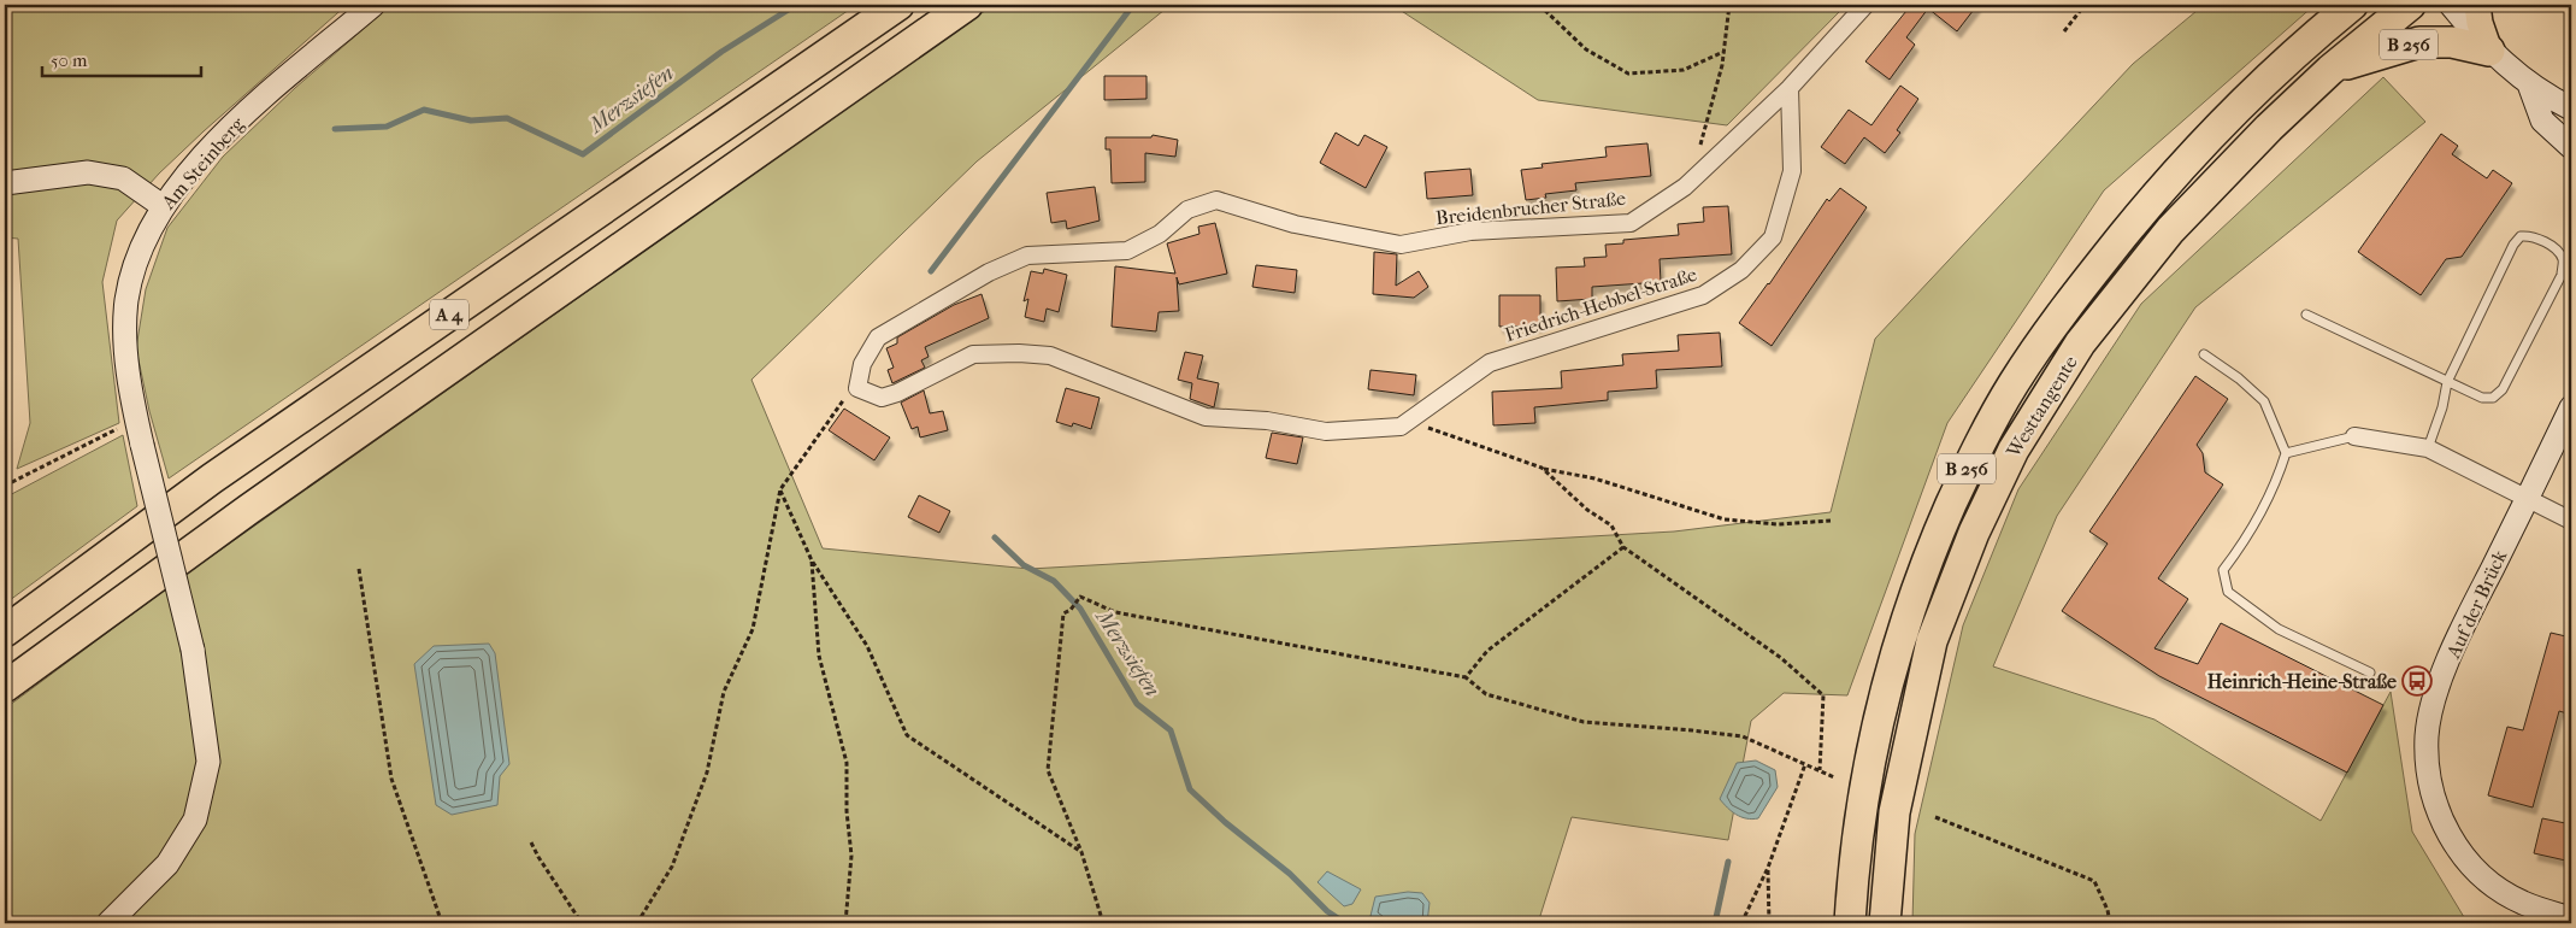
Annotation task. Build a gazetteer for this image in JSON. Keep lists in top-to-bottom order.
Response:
{
  "streets": {
    "highway": ["B 256", "A 4", "Westtangente"],
    "main road": ["Am Steinberg", "Auf der Brück"],
    "street": ["Breidenbrucher Straße", "Friedrich-Hebbel-Straße"]
  },
  "crossings": [
    ["B 256", "Westtangente"],
    ["Breidenbrucher Straße", "Friedrich-Hebbel-Straße"]
  ],
  "water": ["Merzsiefen"],
  "places": {
    "bus stop": ["Heinrich-Heine-Straße"]
  },
  "scale_bar": "50 m"
}
